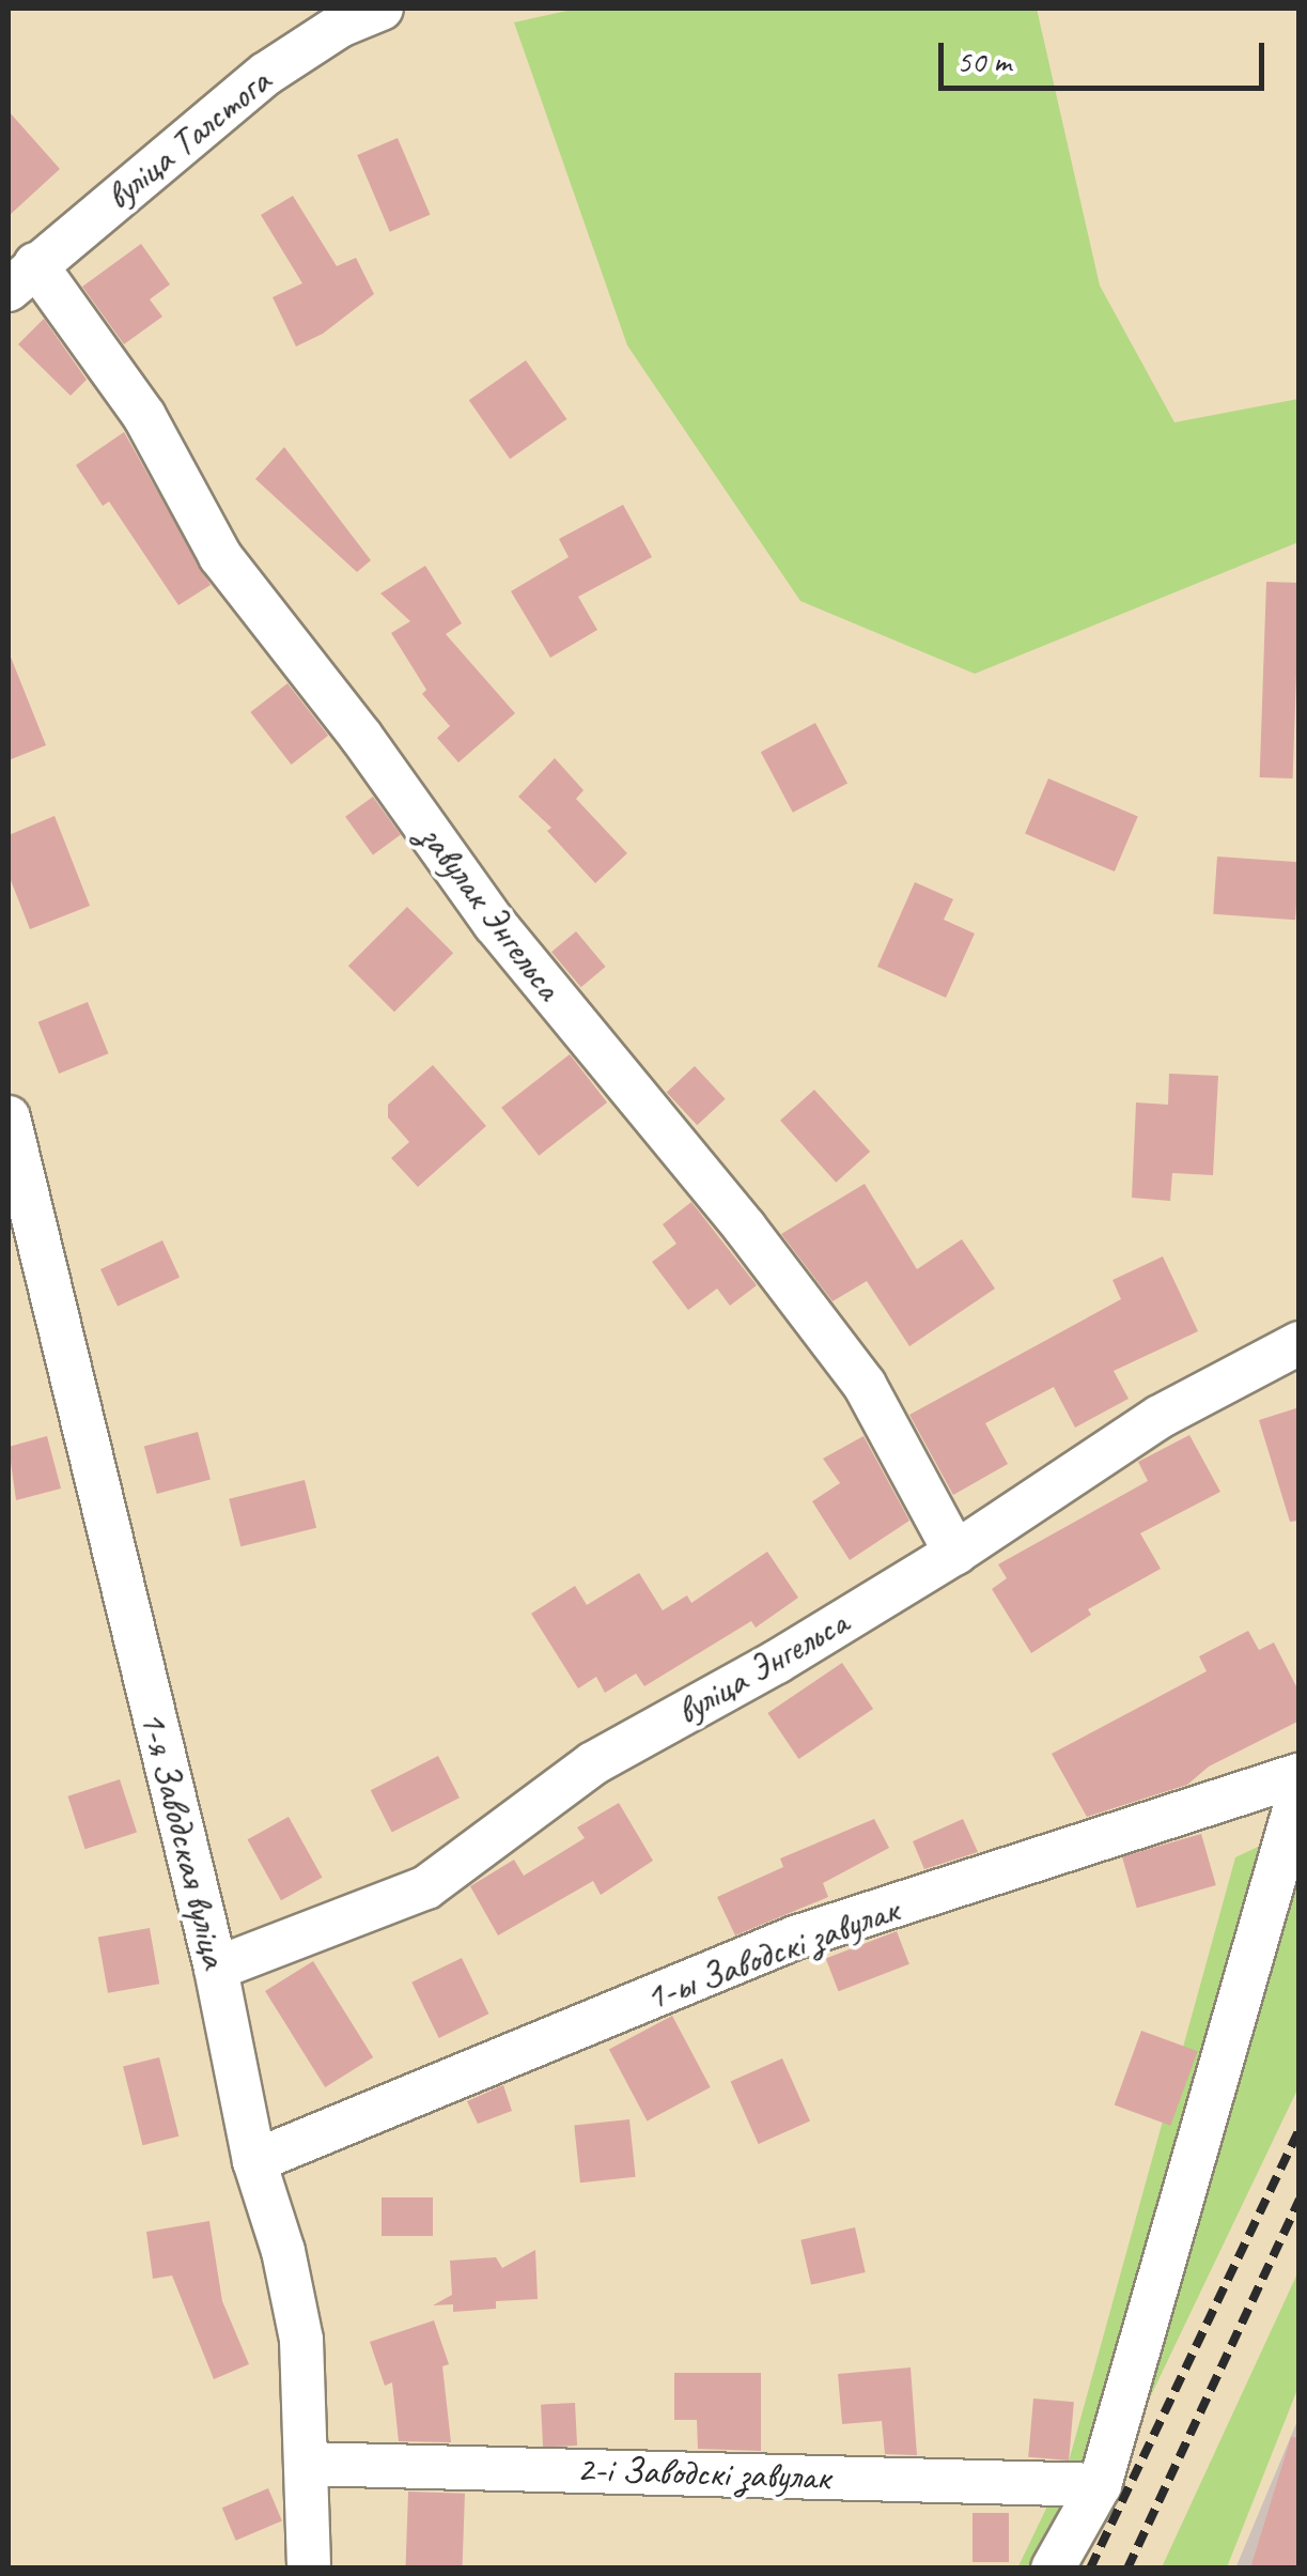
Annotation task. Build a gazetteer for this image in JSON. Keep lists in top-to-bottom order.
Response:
{
  "streets": {
    "street": [
      "вуліца Талстога",
      "завулак Энгельса",
      "вуліца Энгельса",
      "1-я Заводская вуліца",
      "1-ы Заводскі завулак",
      "2-і Заводскі завулак"
    ]
  },
  "crossings": [
    ["вуліца Талстога", "завулак Энгельса"],
    ["завулак Энгельса", "вуліца Энгельса"],
    ["вуліца Энгельса", "1-я Заводская вуліца"],
    ["1-я Заводская вуліца", "1-ы Заводскі завулак"],
    ["1-я Заводская вуліца", "2-і Заводскі завулак"]
  ],
  "scale_bar": "50 m"
}
